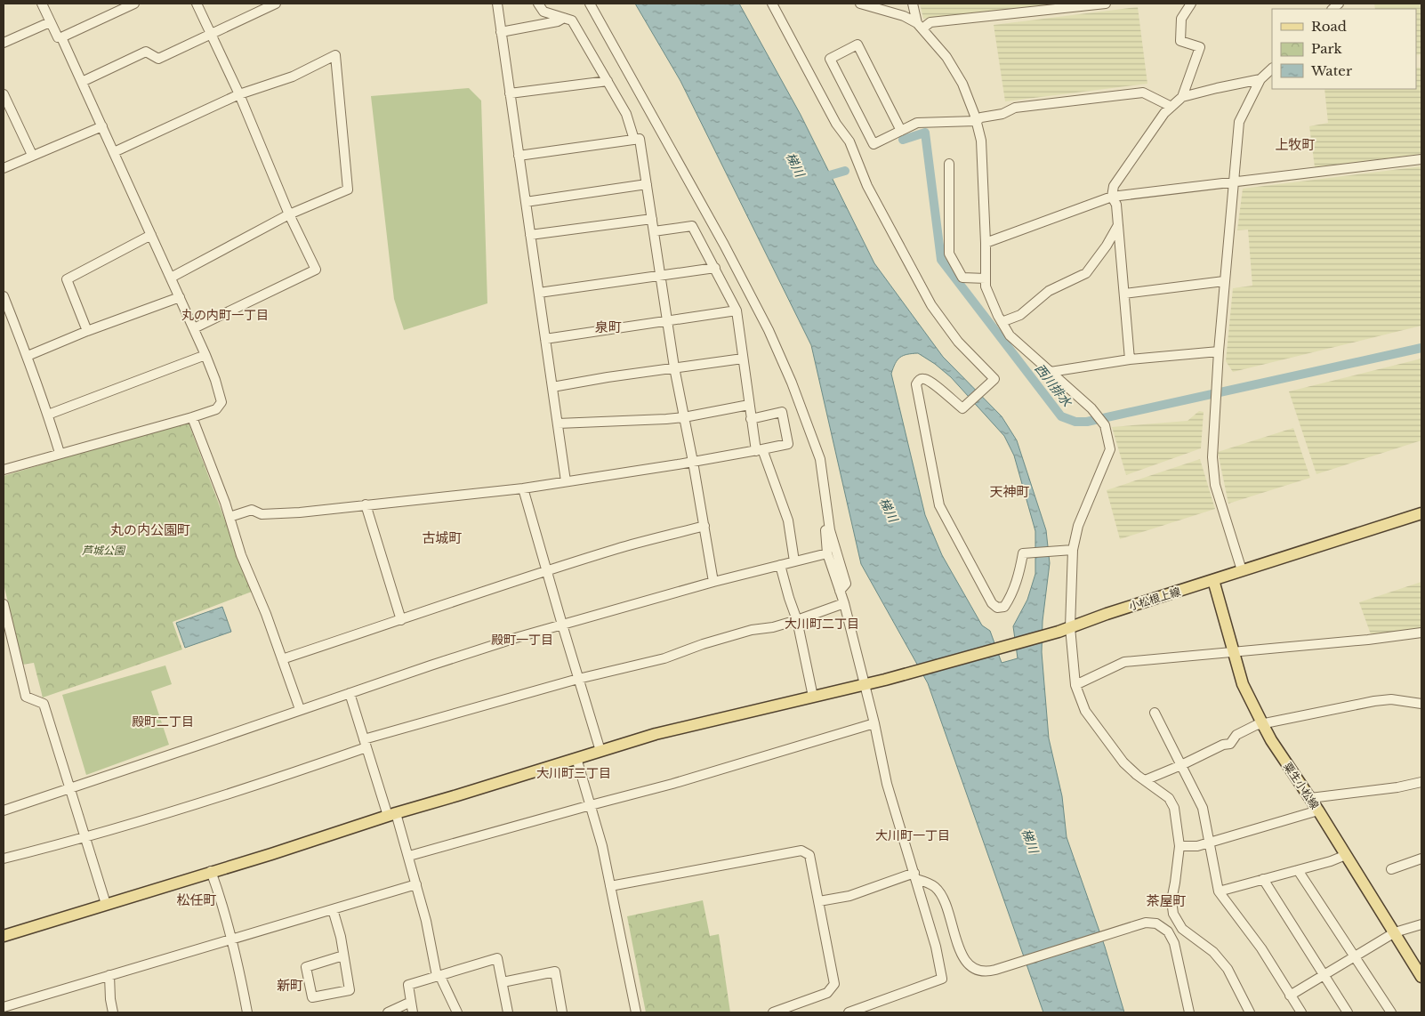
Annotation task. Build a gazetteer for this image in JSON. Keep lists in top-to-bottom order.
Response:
{
  "streets": {
    "main road": ["小松根上線", "粟生小松線"]
  },
  "crossings": [
    ["小松根上線", "粟生小松線"]
  ],
  "districts": [
    "上牧町",
    "丸の内町一丁目",
    "泉町",
    "天神町",
    "丸の内公園町",
    "古城町",
    "大川町二丁目",
    "殿町一丁目",
    "殿町二丁目",
    "大川町三丁目",
    "大川町一丁目",
    "松任町",
    "茶屋町",
    "新町"
  ],
  "water": ["梯川", "西川排水"],
  "parks": ["芦城公園"],
  "legend": ["Road", "Park", "Water"]
}
